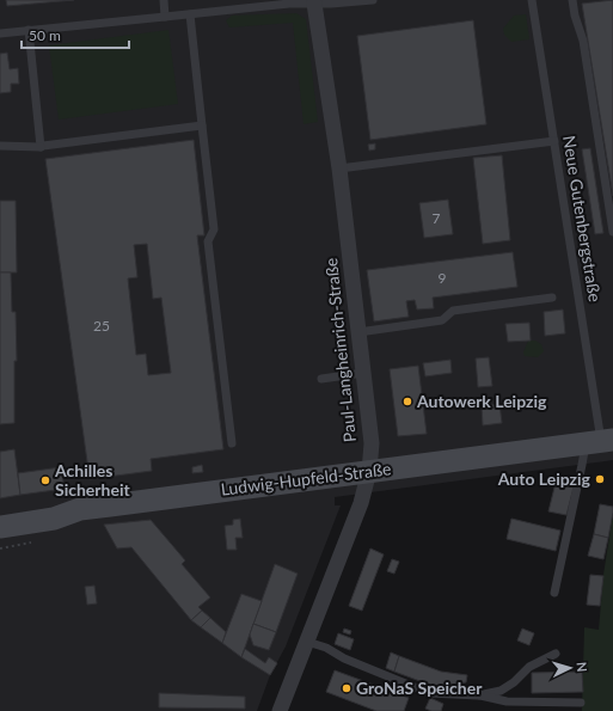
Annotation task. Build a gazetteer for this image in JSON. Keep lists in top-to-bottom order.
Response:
{
  "streets": {
    "main road": ["Ludwig-Hupfeld-Straße"],
    "street": ["Paul-Langheinrich-Straße"],
    "lane": ["Neue Gutenbergstraße"]
  },
  "crossings": [
    ["Neue Gutenbergstraße", "Ludwig-Hupfeld-Straße"],
    ["Paul-Langheinrich-Straße", "Ludwig-Hupfeld-Straße"]
  ],
  "places": [
    "Autowerk Leipzig",
    "Auto Leipzig",
    "Achilles Sicherheit",
    "GroNaS Speicher"
  ],
  "house_numbers": ["7", "9", "25"],
  "scale_bar": "50 m",
  "north": "right"
}
